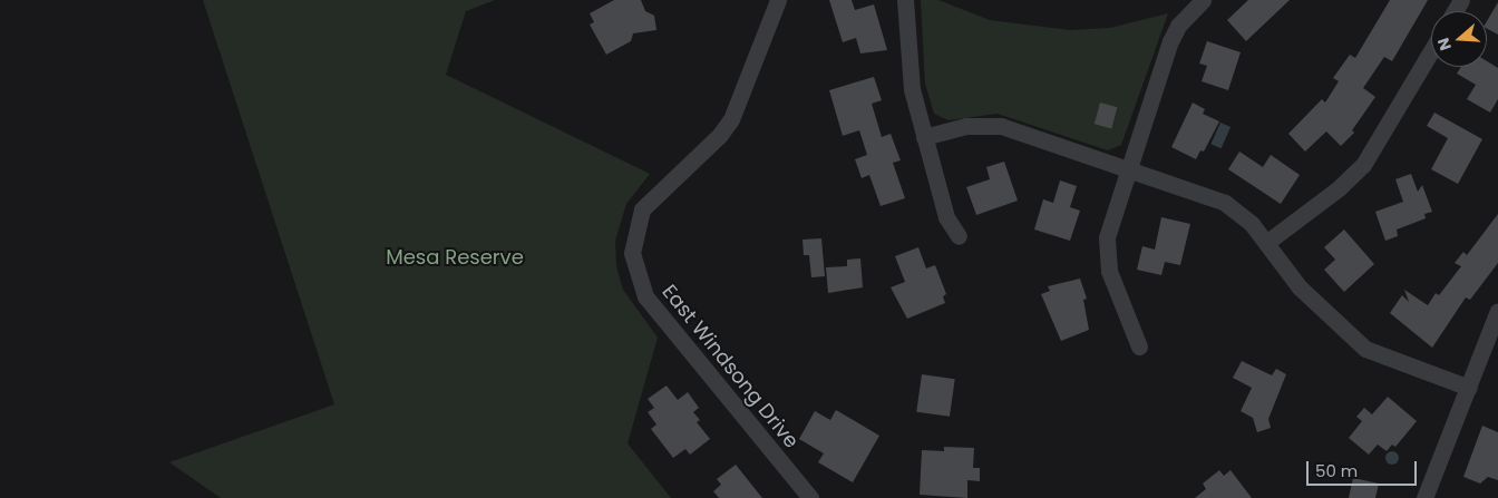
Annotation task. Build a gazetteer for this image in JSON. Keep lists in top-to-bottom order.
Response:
{
  "streets": {
    "street": ["East Windsong Drive"]
  },
  "parks": ["Mesa Reserve"],
  "scale_bar": "50 m",
  "north": "left"
}
